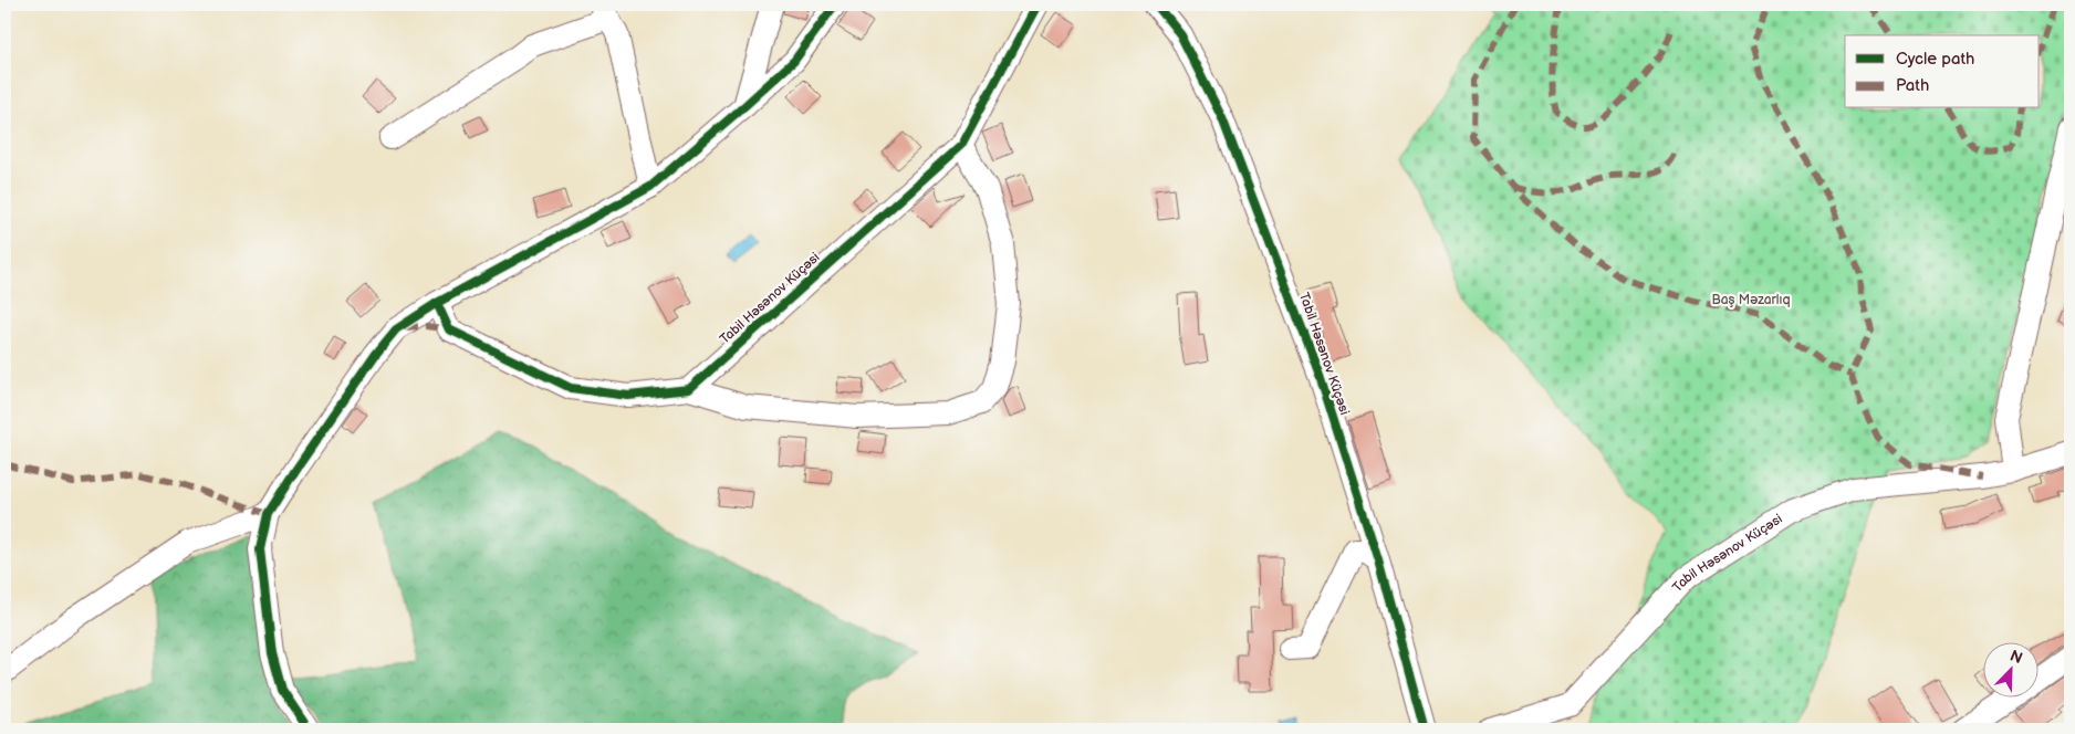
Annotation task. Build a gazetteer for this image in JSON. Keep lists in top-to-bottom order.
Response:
{
  "streets": {
    "street": ["Tabil Həsənov Küçəsi"]
  },
  "parks": ["Baş Məzarlıq"],
  "legend": ["Cycle path", "Path"],
  "north": "top right"
}
